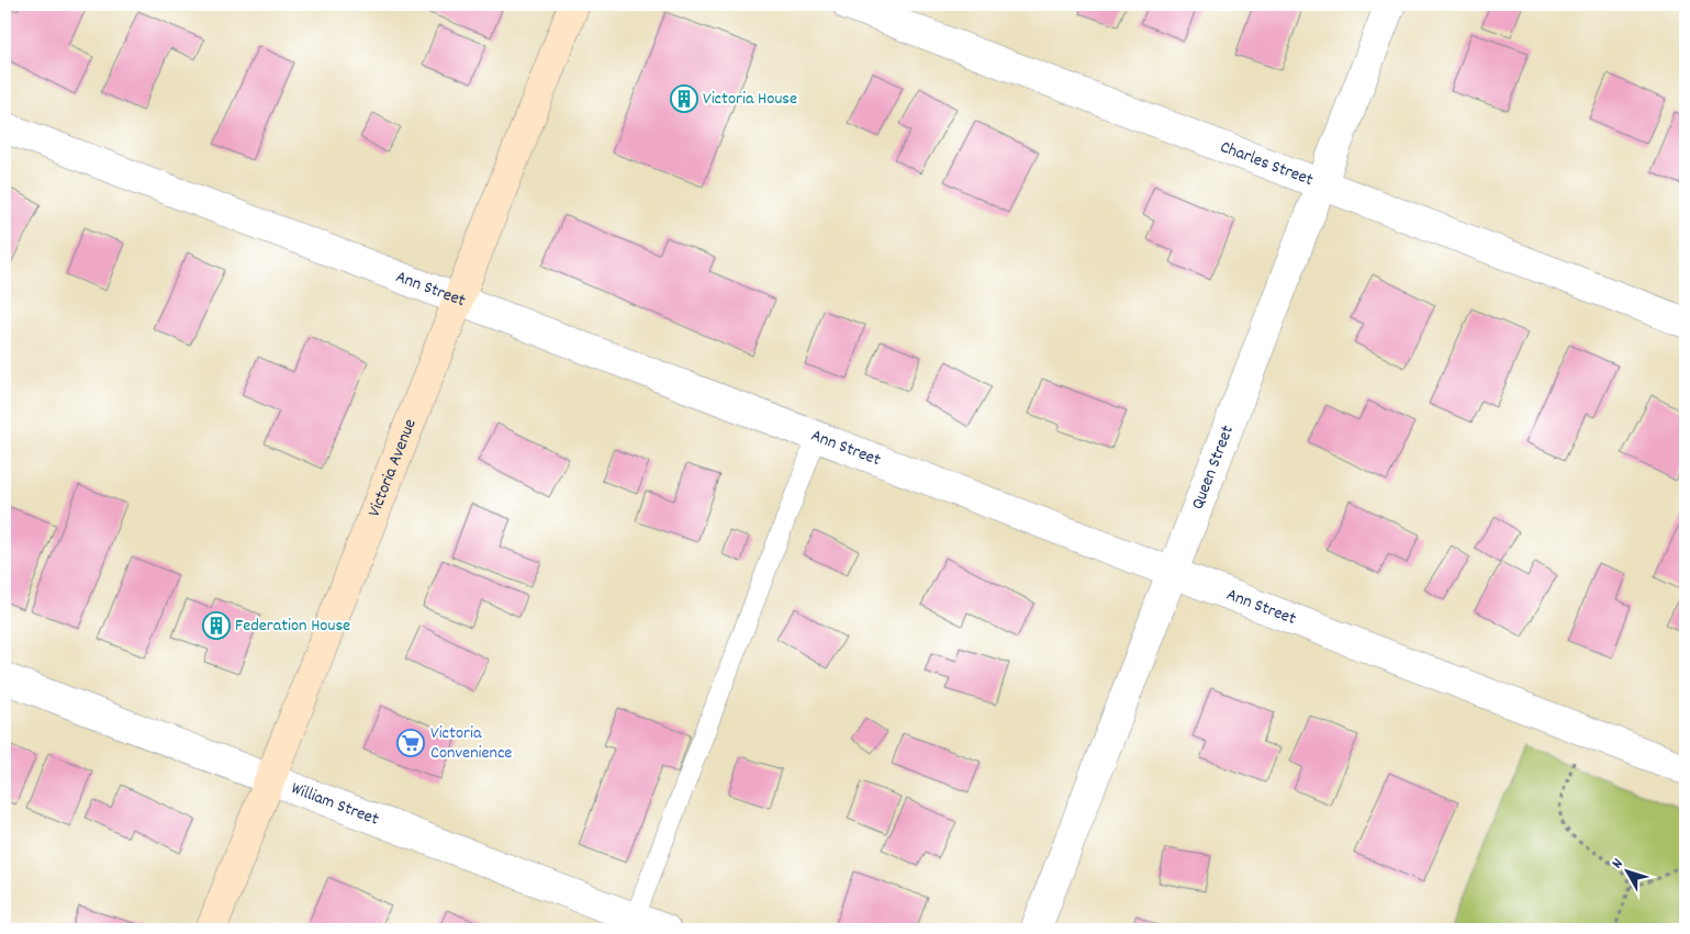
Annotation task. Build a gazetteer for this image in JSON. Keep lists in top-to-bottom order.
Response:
{
  "streets": {
    "street": [
      "Charles Street",
      "Ann Street",
      "Queen Street",
      "Victoria Avenue",
      "William Street"
    ]
  },
  "crossings": [
    ["Charles Street", "Queen Street"],
    ["Ann Street", "Queen Street"],
    ["Ann Street", "Victoria Avenue"],
    ["Victoria Avenue", "William Street"]
  ],
  "places": {
    "building": ["Victoria House", "Federation House"],
    "supermarket": ["Victoria Convenience"]
  },
  "north": "top left"
}
